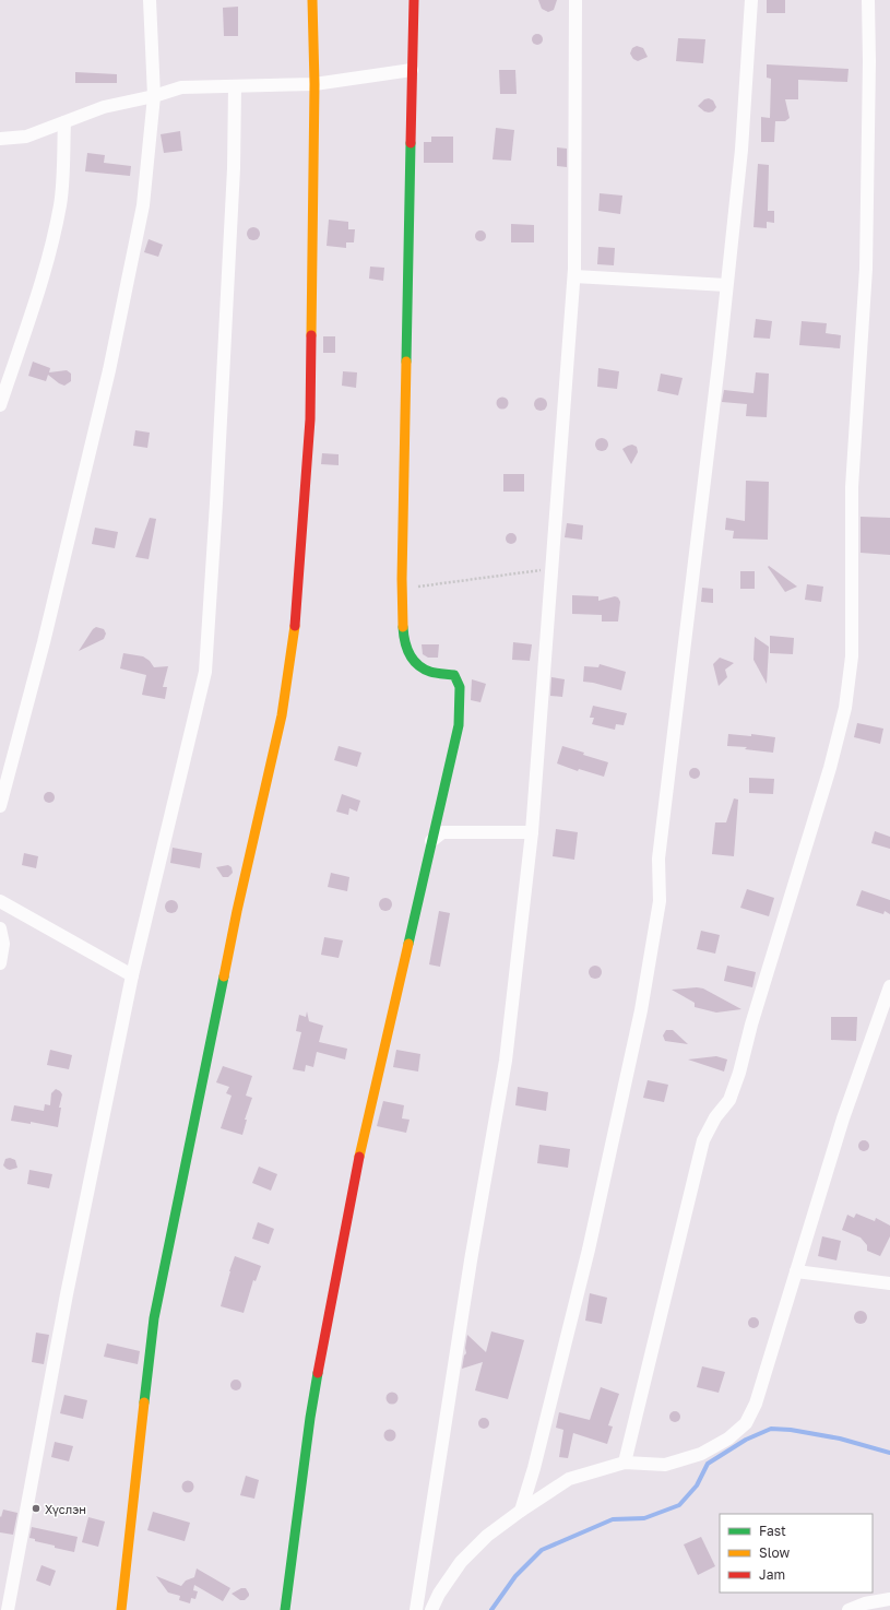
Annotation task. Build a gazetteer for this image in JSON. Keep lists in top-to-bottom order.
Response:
{
  "places": ["Хүслэн"],
  "legend": ["Fast", "Slow", "Jam"]
}
